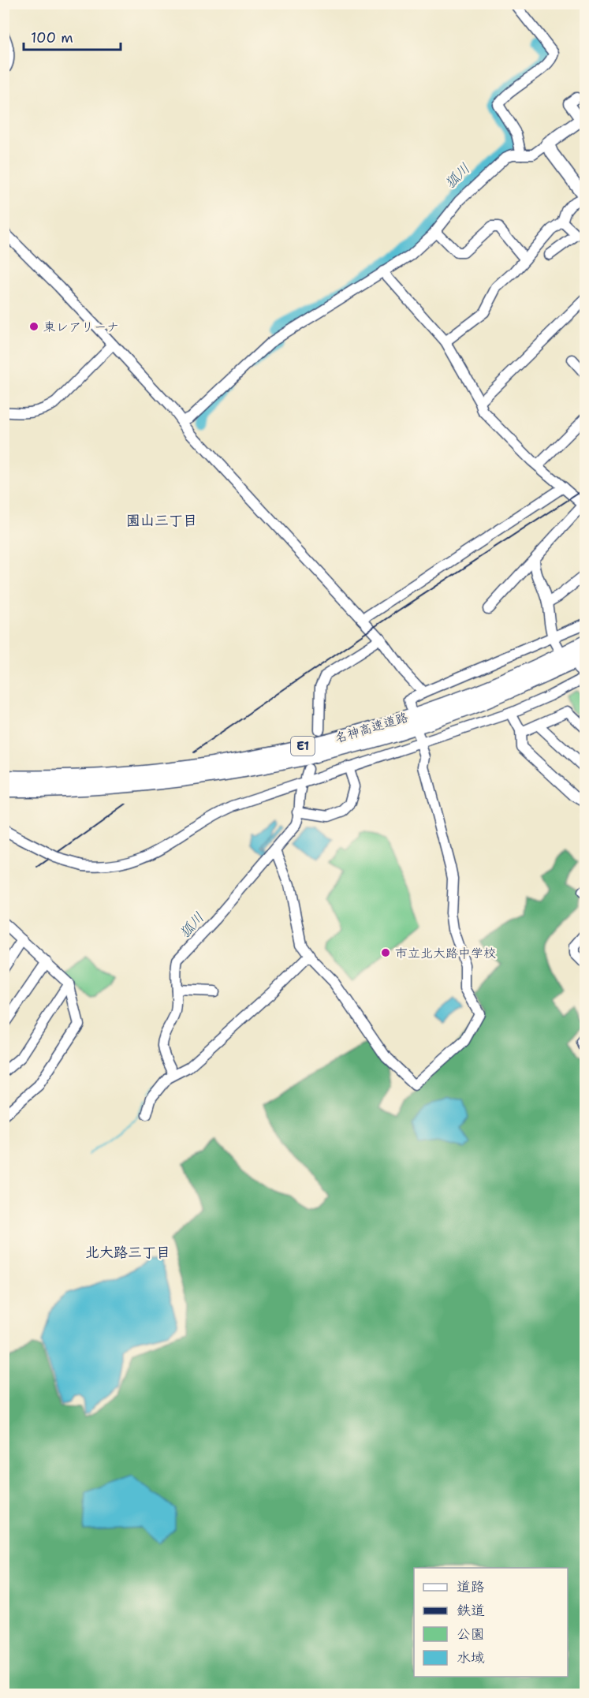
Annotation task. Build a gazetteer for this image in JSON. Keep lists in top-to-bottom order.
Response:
{
  "streets": {
    "highway": ["名神高速道路", "E1"]
  },
  "districts": ["園山三丁目", "北大路三丁目"],
  "water": ["狐川"],
  "places": ["東レアリーナ", "市立北大路中学校"],
  "legend": [
    "道路",
    "鉄道",
    "公園",
    "水域"
  ],
  "scale_bar": "100 m"
}
